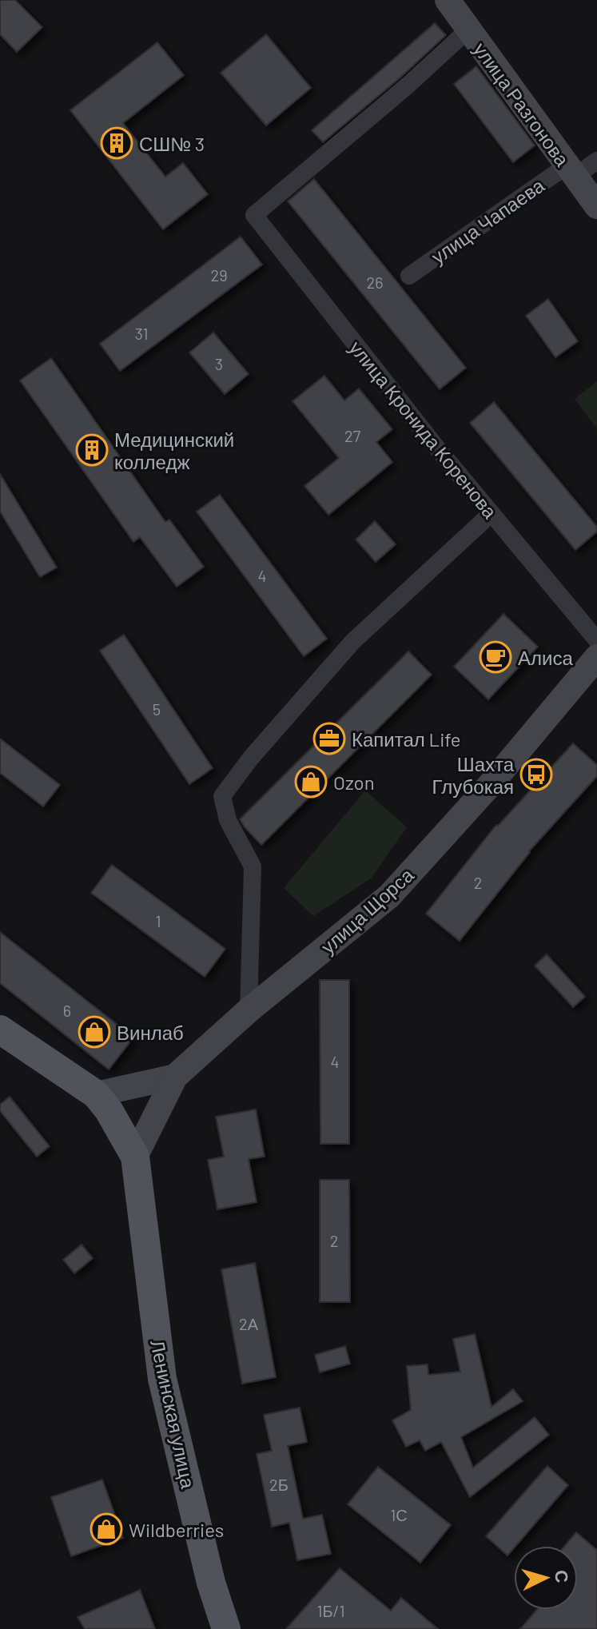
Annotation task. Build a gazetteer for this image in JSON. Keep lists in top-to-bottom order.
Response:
{
  "streets": {
    "main road": ["Ленинская улица"],
    "street": [
      "улица Разгонова",
      "улица Чапаева",
      "улица Кронида Коренова",
      "улица Щорса"
    ]
  },
  "crossings": [
    ["улица Разгонова", "улица Чапаева"],
    ["улица Разгонова", "улица Кронида Коренова"],
    ["улица Щорса", "Ленинская улица"]
  ],
  "places": {
    "building": ["СШ№ 3", "Медицинский колледж"],
    "cafe": ["Алиса"],
    "office": ["Капитал Life"],
    "bus stop": ["Шахта Глубокая"],
    "shop": ["Ozon", "Винлаб", "Wildberries"]
  },
  "house_numbers": [
    "29",
    "26",
    "31",
    "3",
    "27",
    "4",
    "5",
    "2",
    "1",
    "6",
    "4",
    "2",
    "2А",
    "2Б",
    "1С",
    "1Б/1"
  ],
  "north": "right"
}
